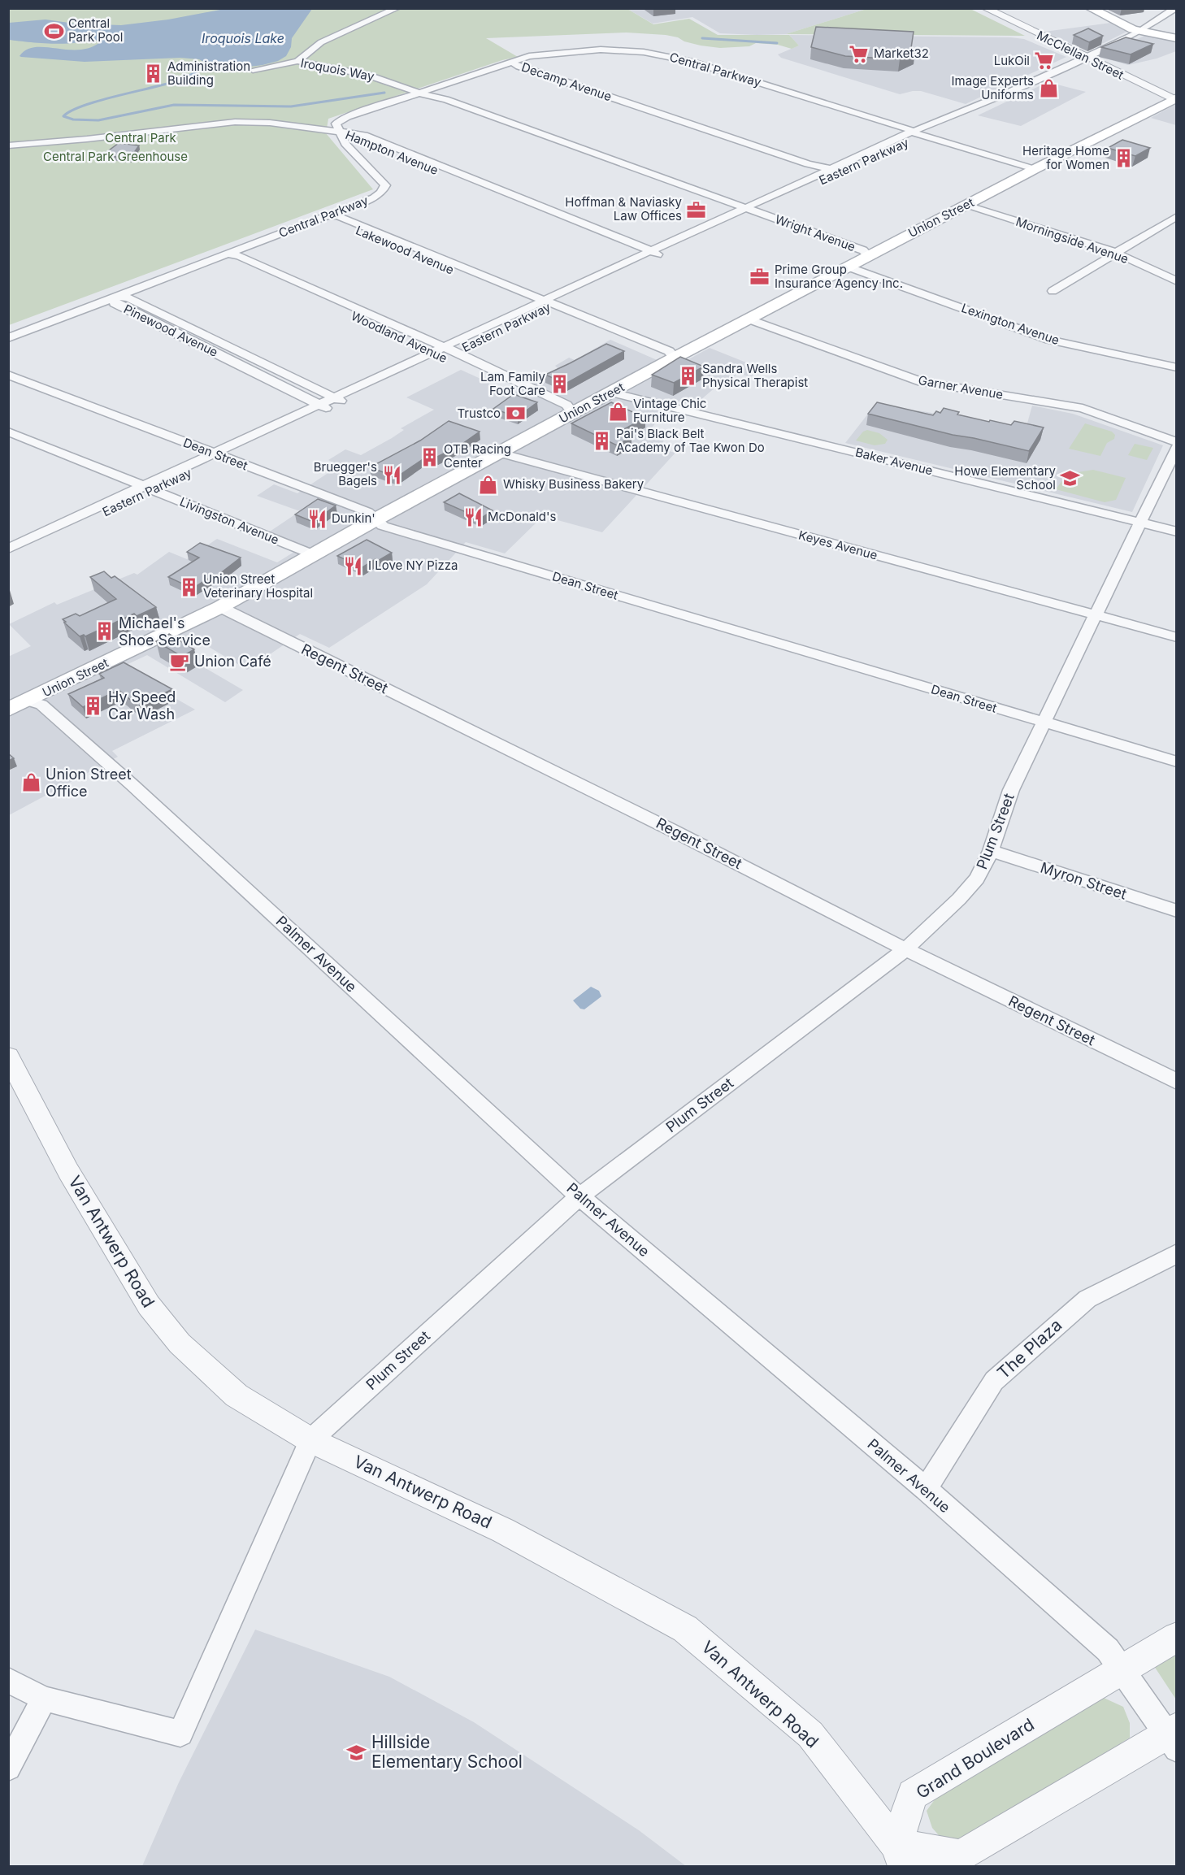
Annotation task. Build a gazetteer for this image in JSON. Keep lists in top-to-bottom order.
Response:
{
  "streets": {
    "main road": ["Union Street"],
    "street": [
      "McClellan Street",
      "Iroquois Way",
      "Central Parkway",
      "Decamp Avenue",
      "Hampton Avenue",
      "Eastern Parkway",
      "Wright Avenue",
      "Morningside Avenue",
      "Lakewood Avenue",
      "Lexington Avenue",
      "Pinewood Avenue",
      "Woodland Avenue",
      "Garner Avenue",
      "Dean Street",
      "Baker Avenue",
      "Livingston Avenue",
      "Keyes Avenue",
      "Regent Street",
      "Plum Street",
      "Myron Street",
      "Palmer Avenue",
      "Van Antwerp Road",
      "The Plaza",
      "Grand Boulevard"
    ]
  },
  "crossings": [
    ["McClellan Street", "Eastern Parkway"],
    ["McClellan Street", "Union Street"],
    ["Iroquois Way", "Central Parkway"],
    ["Iroquois Way", "Wright Avenue"],
    ["Central Parkway", "Decamp Avenue"],
    ["Central Parkway", "Hampton Avenue"],
    ["Central Parkway", "Eastern Parkway"],
    ["Central Parkway", "Union Street"],
    ["Central Parkway", "Wright Avenue"],
    ["Central Parkway", "Lakewood Avenue"],
    ["Central Parkway", "Pinewood Avenue"],
    ["Central Parkway", "Woodland Avenue"],
    ["Decamp Avenue", "Eastern Parkway"],
    ["Hampton Avenue", "Eastern Parkway"],
    ["Eastern Parkway", "Wright Avenue"],
    ["Eastern Parkway", "Lakewood Avenue"],
    ["Eastern Parkway", "Pinewood Avenue"],
    ["Eastern Parkway", "Woodland Avenue"],
    ["Eastern Parkway", "Dean Street"],
    ["Eastern Parkway", "Livingston Avenue"],
    ["Union Street", "Wright Avenue"],
    ["Union Street", "Morningside Avenue"],
    ["Union Street", "Lakewood Avenue"],
    ["Union Street", "Lexington Avenue"],
    ["Union Street", "Woodland Avenue"],
    ["Union Street", "Garner Avenue"],
    ["Union Street", "Dean Street"],
    ["Union Street", "Baker Avenue"],
    ["Union Street", "Livingston Avenue"],
    ["Union Street", "Keyes Avenue"],
    ["Union Street", "Regent Street"],
    ["Union Street", "Palmer Avenue"],
    ["Dean Street", "Plum Street"],
    ["Baker Avenue", "Plum Street"],
    ["Keyes Avenue", "Plum Street"],
    ["Regent Street", "Plum Street"],
    ["Plum Street", "Myron Street"],
    ["Plum Street", "Palmer Avenue"],
    ["Plum Street", "Van Antwerp Road"],
    ["Palmer Avenue", "The Plaza"],
    ["Palmer Avenue", "Grand Boulevard"],
    ["Van Antwerp Road", "Grand Boulevard"]
  ],
  "water": ["Iroquois Lake"],
  "parks": ["Central Park", "Central Park Greenhouse"],
  "places": {
    "sports": ["Central Park Pool"],
    "supermarket": ["Market32", "LukOil"],
    "building": [
      "Administration Building",
      "Heritage Home for Women",
      "Sandra Wells Physical Therapist",
      "Lam Family Foot Care",
      "Pai's Black Belt Academy of Tae Kwon Do",
      "OTB Racing Center",
      "Union Street Veterinary Hospital",
      "Michael's Shoe Service",
      "Hy Speed Car Wash"
    ],
    "shop": [
      "Image Experts Uniforms",
      "Vintage Chic Furniture",
      "Whisky Business Bakery",
      "Union Street Office"
    ],
    "office": ["Hoffman & Naviasky Law Offices", "Prime Group Insurance Agency Inc."],
    "bank": ["Trustco"],
    "restaurant": [
      "Bruegger's Bagels",
      "McDonald's",
      "Dunkin'",
      "I Love NY Pizza"
    ],
    "school or university": ["Howe Elementary School", "Hillside Elementary School"],
    "cafe": ["Union Café"]
  }
}
